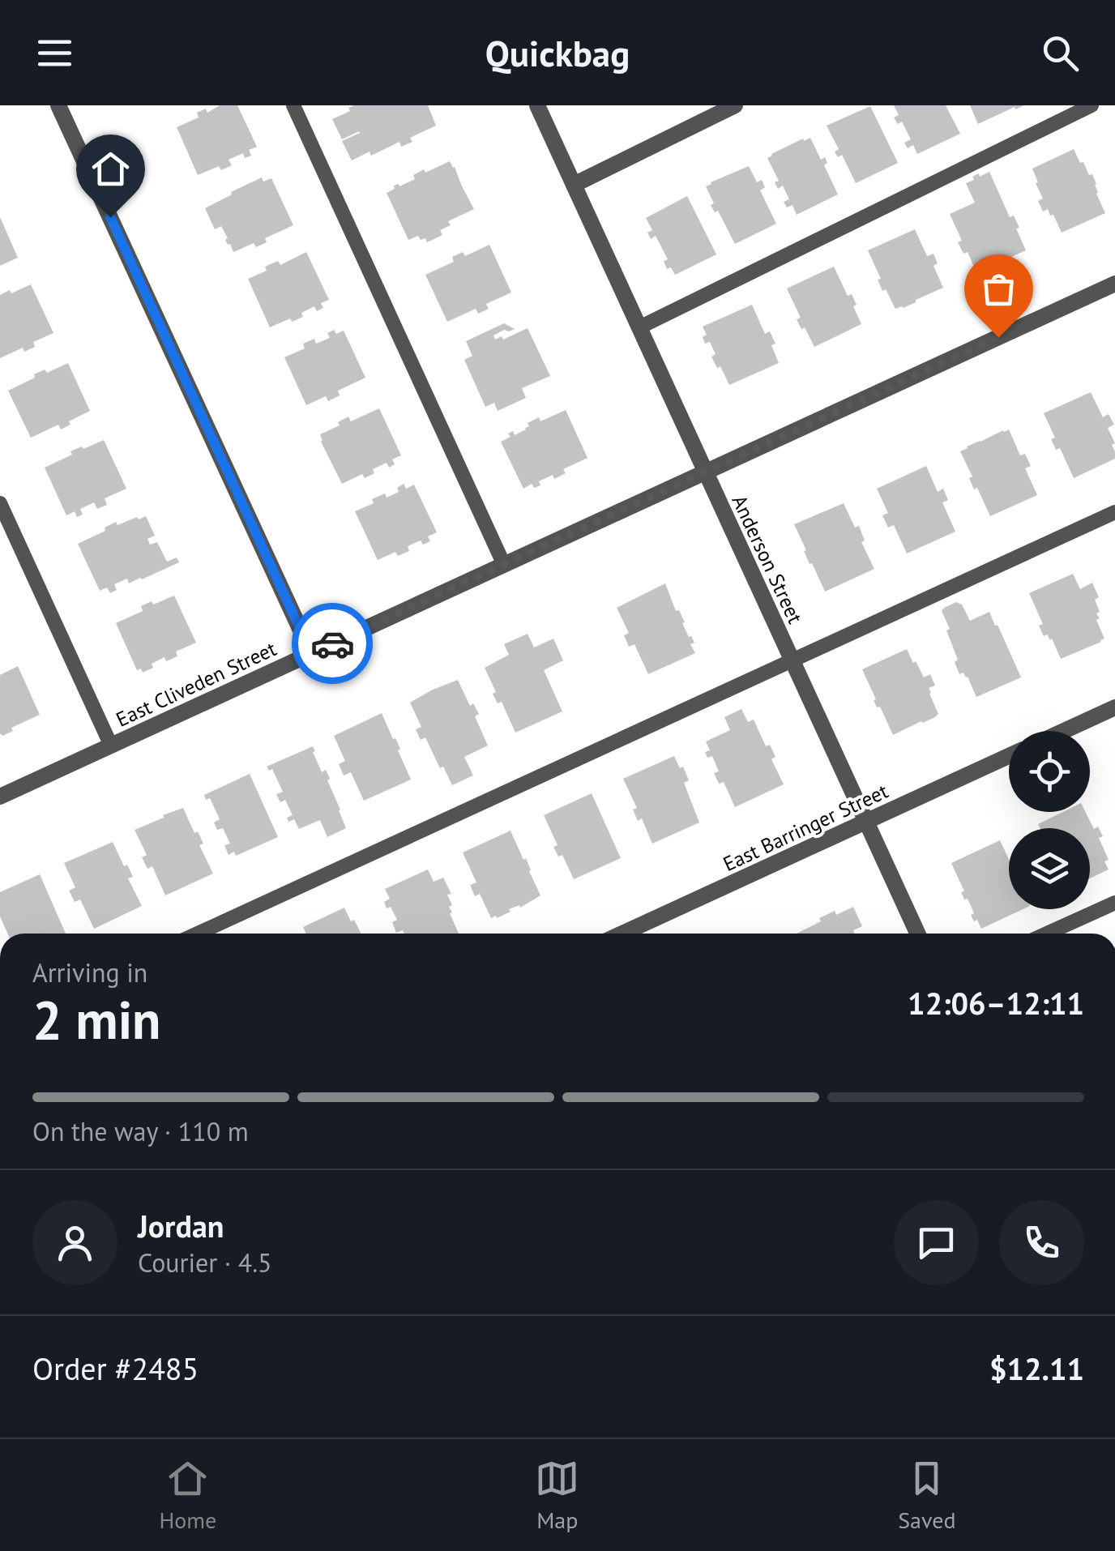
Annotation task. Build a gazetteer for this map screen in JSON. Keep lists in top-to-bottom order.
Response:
{
  "streets": {
    "street": ["Anderson Street", "East Cliveden Street", "East Barringer Street"]
  },
  "crossings": [
    ["Anderson Street", "East Cliveden Street"],
    ["Anderson Street", "East Barringer Street"]
  ],
  "page": {
    "header": "Quickbag",
    "heading": ["2 min", "Arriving in", "12:06–12:11"],
    "panel": [
      "Jordan",
      "Courier · 4.5",
      "Order #2485",
      "$12.11"
    ],
    "bar": "On the way · 110 m",
    "tabs": ["Home", "Map", "Saved"]
  }
}
